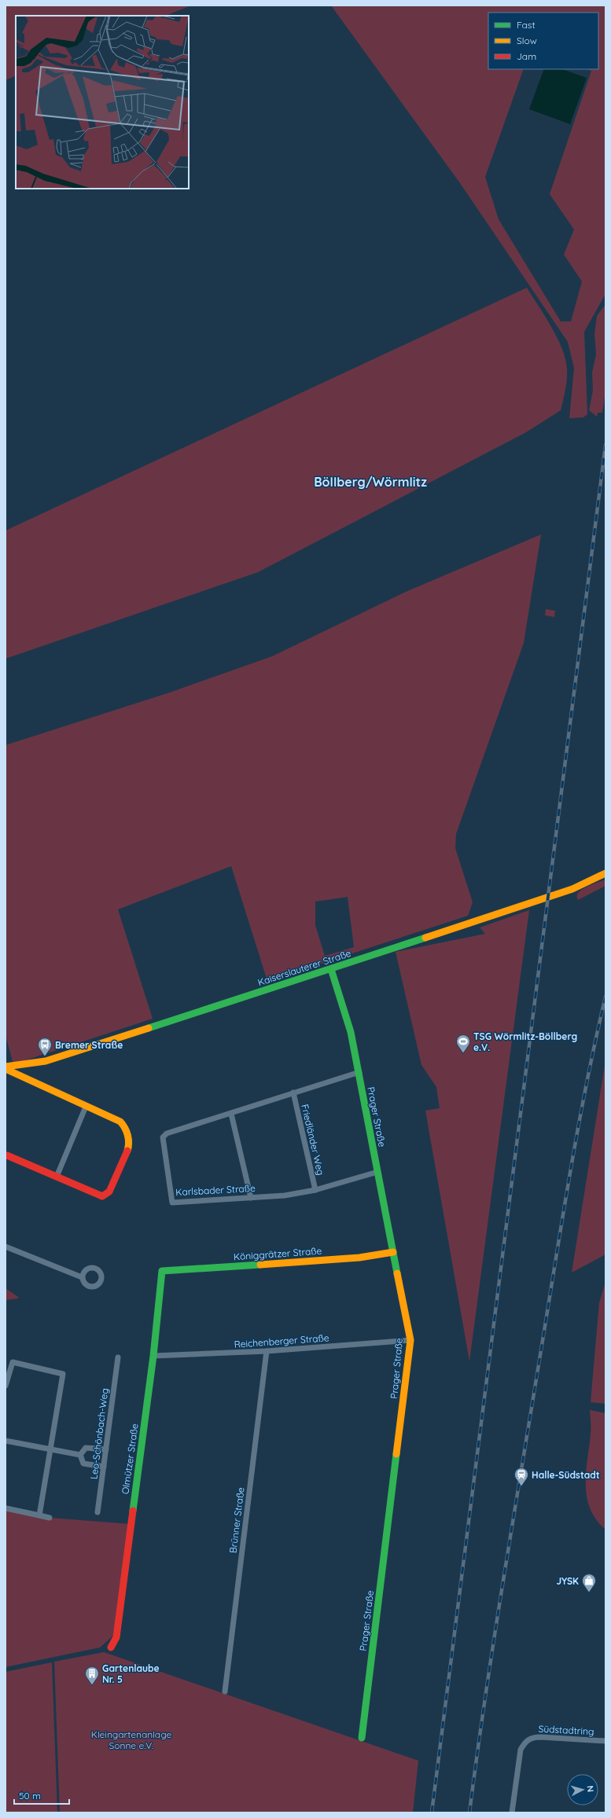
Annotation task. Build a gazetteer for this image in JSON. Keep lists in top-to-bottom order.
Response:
{
  "streets": {
    "street": [
      "Kaiserslauterer Straße",
      "Prager Straße",
      "Friedländer Weg",
      "Karlsbader Straße",
      "Königgrätzer Straße",
      "Reichenberger Straße",
      "Leo-Schönbach-Weg",
      "Olmützer Straße",
      "Brünner Straße",
      "Südstadtring"
    ]
  },
  "crossings": [
    ["Kaiserslauterer Straße", "Prager Straße"],
    ["Prager Straße", "Karlsbader Straße"],
    ["Prager Straße", "Königgrätzer Straße"],
    ["Prager Straße", "Reichenberger Straße"],
    ["Friedländer Weg", "Karlsbader Straße"],
    ["Königgrätzer Straße", "Olmützer Straße"],
    ["Reichenberger Straße", "Olmützer Straße"],
    ["Reichenberger Straße", "Brünner Straße"]
  ],
  "districts": ["Böllberg/Wörmlitz"],
  "parks": ["Kleingartenanlage Sonne e.V."],
  "places": {
    "sports": ["TSG Wörmlitz-Böllberg e.V."],
    "bus stop": ["Bremer Straße"],
    "station": ["Halle-Südstadt"],
    "shop": ["JYSK"],
    "building": ["Gartenlaube Nr. 5"]
  },
  "legend": ["Fast", "Slow", "Jam"],
  "scale_bar": "50 m",
  "north": "right"
}
